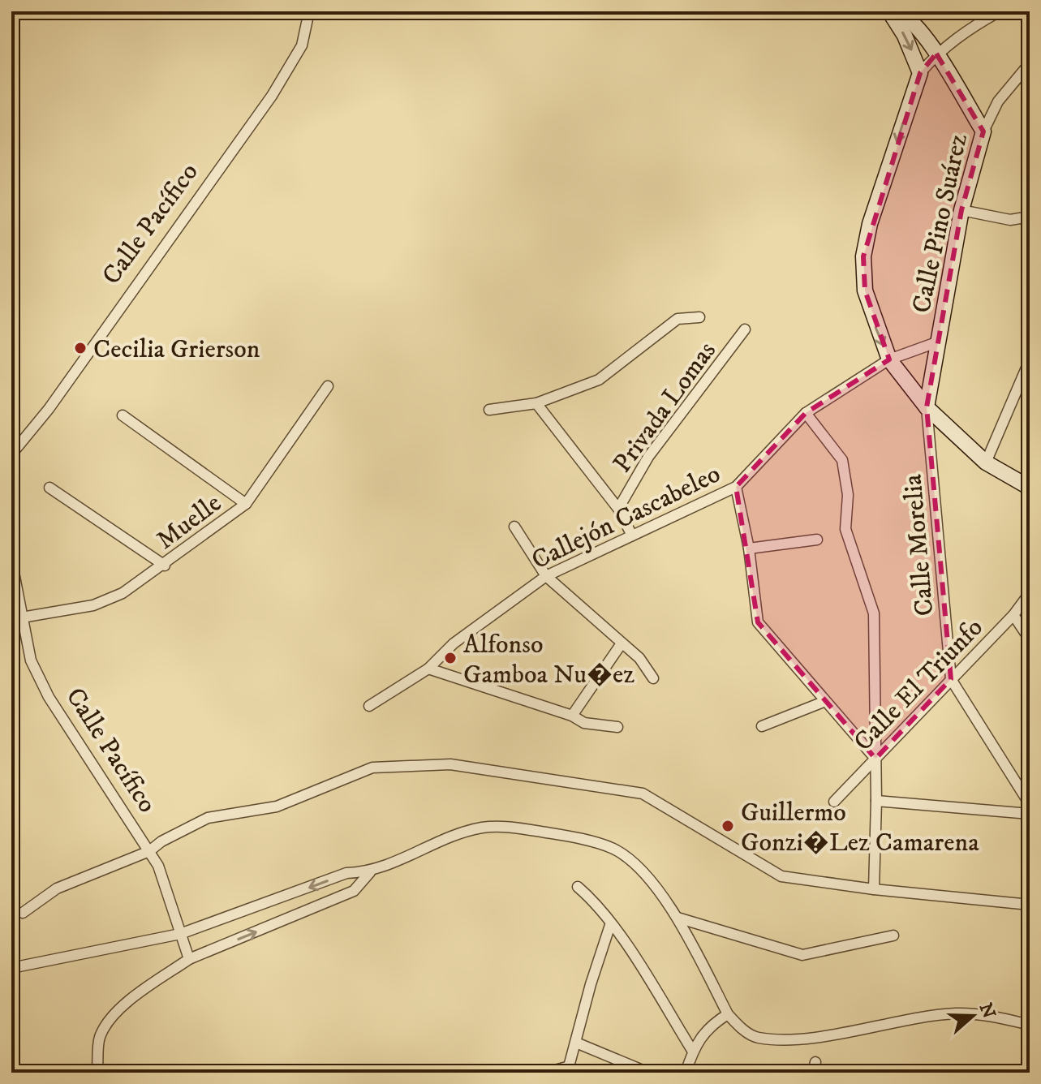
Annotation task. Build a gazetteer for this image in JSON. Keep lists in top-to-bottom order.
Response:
{
  "streets": {
    "main road": ["Calle Pino Suárez"],
    "street": [
      "Calle Pacífico",
      "Privada Lomas",
      "Callejón Cascabeleo",
      "Muelle",
      "Calle Morelia",
      "Calle El Triunfo"
    ]
  },
  "crossings": [
    ["Calle Pacífico", "Muelle"],
    ["Calle Pino Suárez", "Callejón Cascabeleo"],
    ["Calle Pino Suárez", "Calle Morelia"],
    ["Calle Morelia", "Calle El Triunfo"]
  ],
  "places": ["Cecilia Grierson", "Alfonso Gamboa Nu�ez", "Guillermo Gonzi�Lez Camarena"],
  "north": "right"
}
